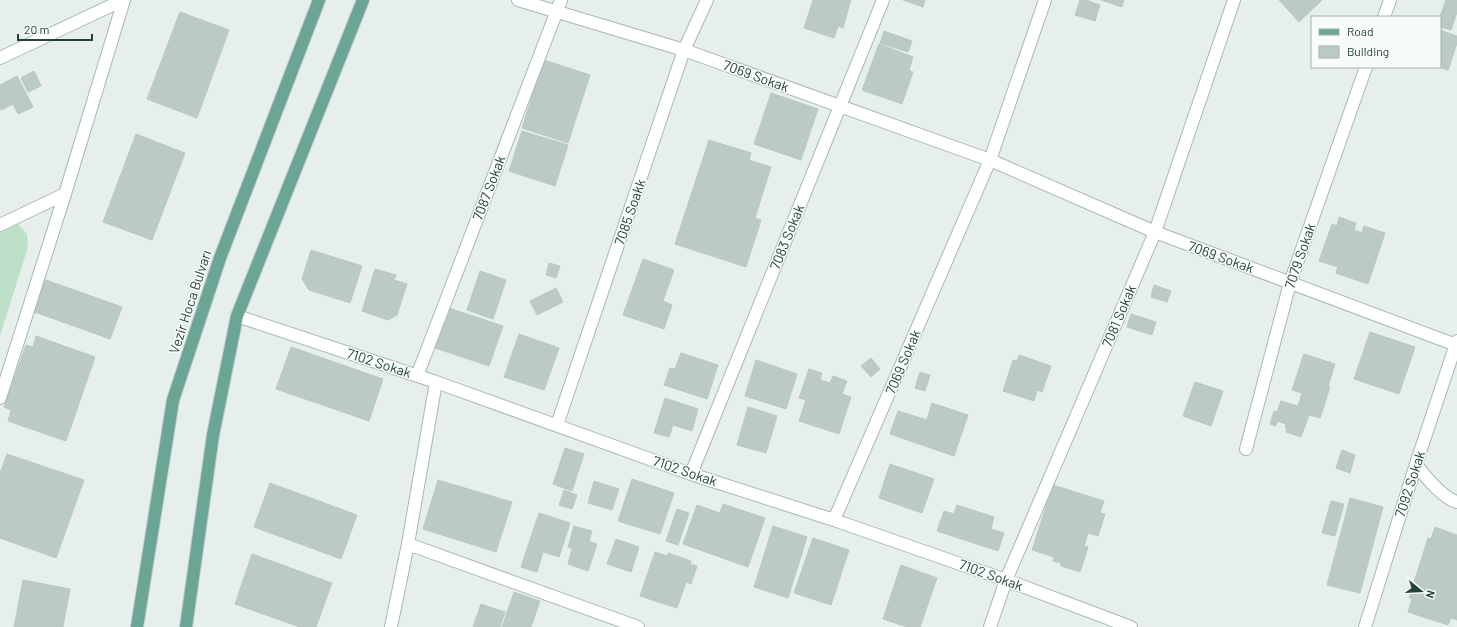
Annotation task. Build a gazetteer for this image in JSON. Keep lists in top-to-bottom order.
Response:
{
  "streets": {
    "main road": ["Vezir Hoca Bulvarı"],
    "street": [
      "7069 Sokak",
      "7087 Sokak",
      "7085 Soakk",
      "7083 Sokak",
      "7079 Sokak",
      "7081 Sokak",
      "7102 Sokak",
      "7092 Sokak"
    ]
  },
  "crossings": [
    ["7069 Sokak", "7087 Sokak"],
    ["7069 Sokak", "7085 Soakk"],
    ["7069 Sokak", "7083 Sokak"],
    ["7069 Sokak", "7079 Sokak"],
    ["7069 Sokak", "7081 Sokak"],
    ["7069 Sokak", "7102 Sokak"],
    ["7069 Sokak", "7092 Sokak"],
    ["7087 Sokak", "7102 Sokak"],
    ["7085 Soakk", "7102 Sokak"],
    ["7083 Sokak", "7102 Sokak"],
    ["7081 Sokak", "7102 Sokak"]
  ],
  "legend": ["Road", "Building"],
  "scale_bar": "20 m",
  "north": "right"
}
